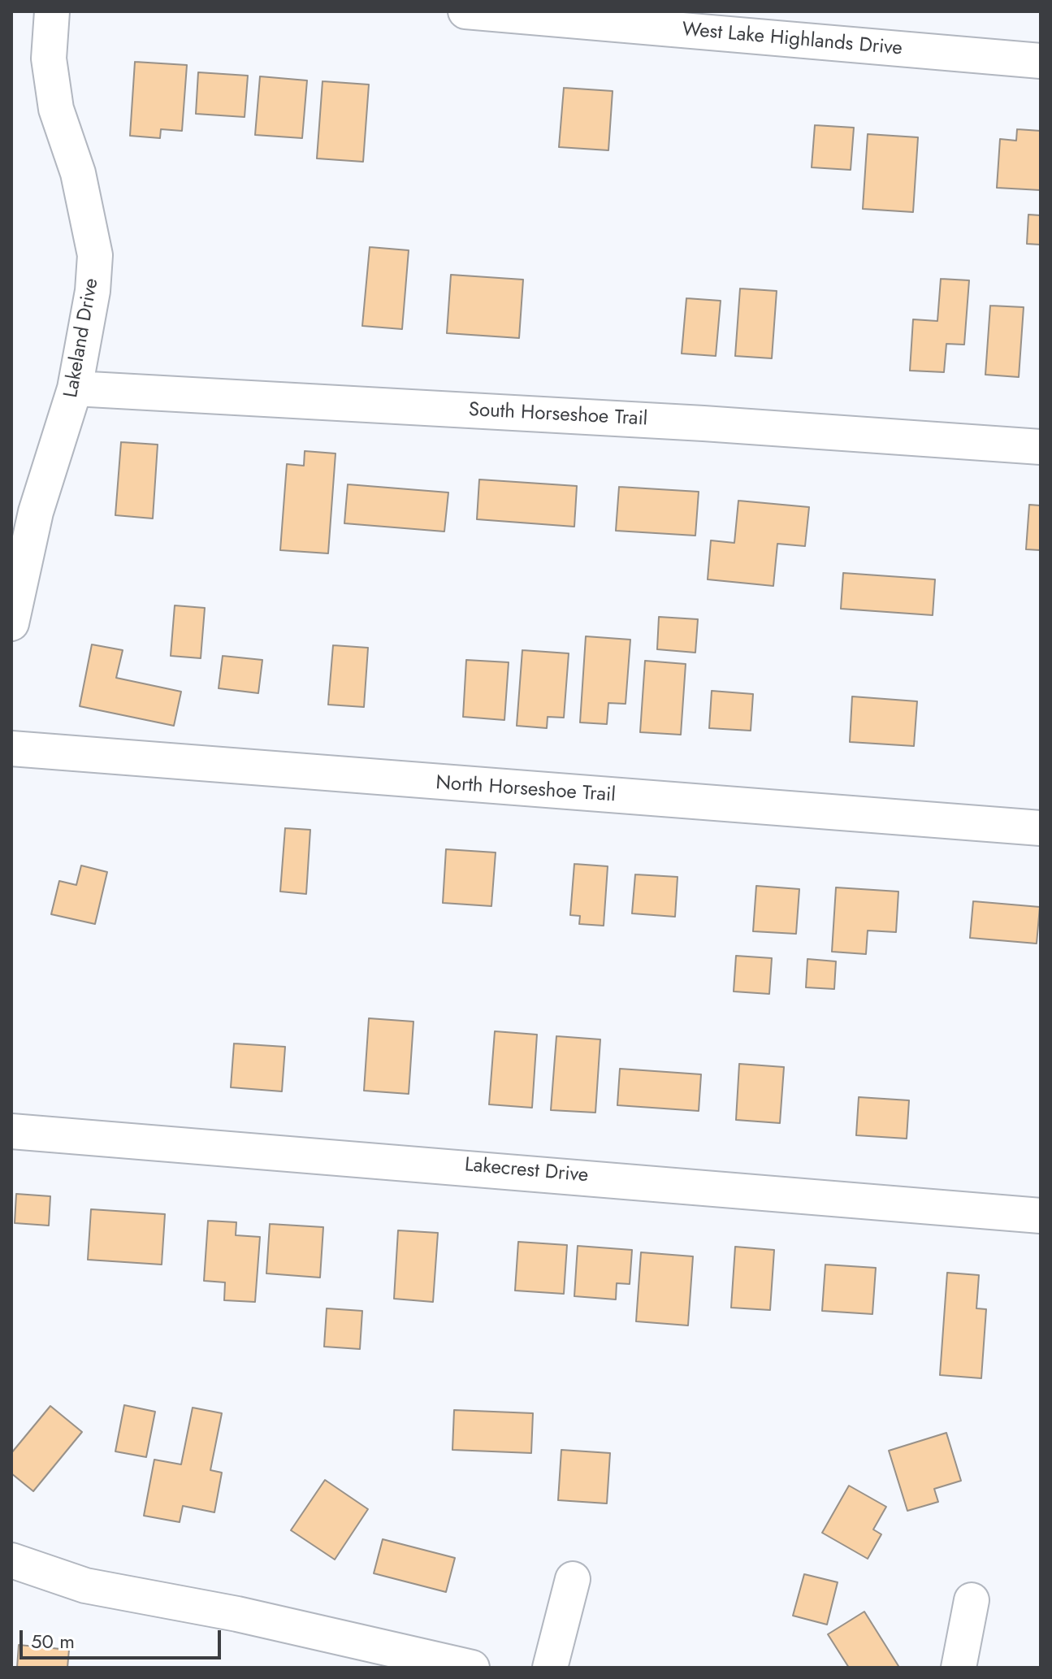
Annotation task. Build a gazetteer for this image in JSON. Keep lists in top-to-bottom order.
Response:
{
  "streets": {
    "street": [
      "West Lake Highlands Drive",
      "Lakeland Drive",
      "South Horseshoe Trail",
      "North Horseshoe Trail",
      "Lakecrest Drive"
    ]
  },
  "crossings": [
    ["Lakeland Drive", "South Horseshoe Trail"]
  ],
  "scale_bar": "50 m"
}
